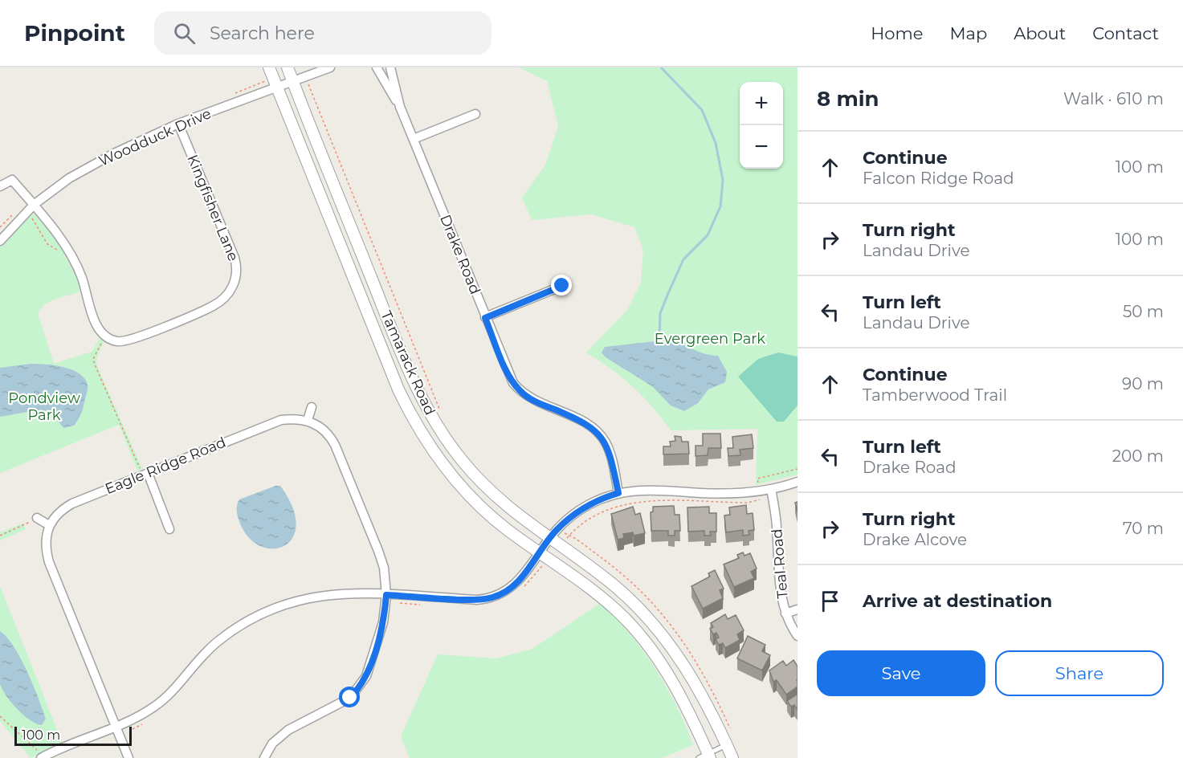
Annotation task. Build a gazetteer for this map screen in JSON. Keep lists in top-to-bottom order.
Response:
{
  "streets": {
    "street": [
      "Woodduck Drive",
      "Kingfisher Lane",
      "Drake Road",
      "Tamarack Road",
      "Eagle Ridge Road",
      "Teal Road"
    ]
  },
  "crossings": [
    ["Woodduck Drive", "Kingfisher Lane"],
    ["Woodduck Drive", "Tamarack Road"]
  ],
  "parks": ["Evergreen Park", "Pondview Park"],
  "scale_bar": "100 m",
  "page": {
    "header": "Pinpoint",
    "search": "Search here",
    "nav": [
      "Home",
      "Map",
      "About",
      "Contact"
    ],
    "heading": ["8 min", "Walk · 610 m"],
    "map_buttons": ["+", "−"],
    "list": [
      ["Continue", "Falcon Ridge Road", "100 m"],
      ["Turn right", "Landau Drive", "100 m"],
      ["Turn left", "Landau Drive", "50 m"],
      ["Continue", "Tamberwood Trail", "90 m"],
      ["Turn left", "Drake Road", "200 m"],
      ["Turn right", "Drake Alcove", "70 m"],
      "Arrive at destination"
    ],
    "buttons": ["Save", "Share"],
    "scale": "100 m"
  }
}
